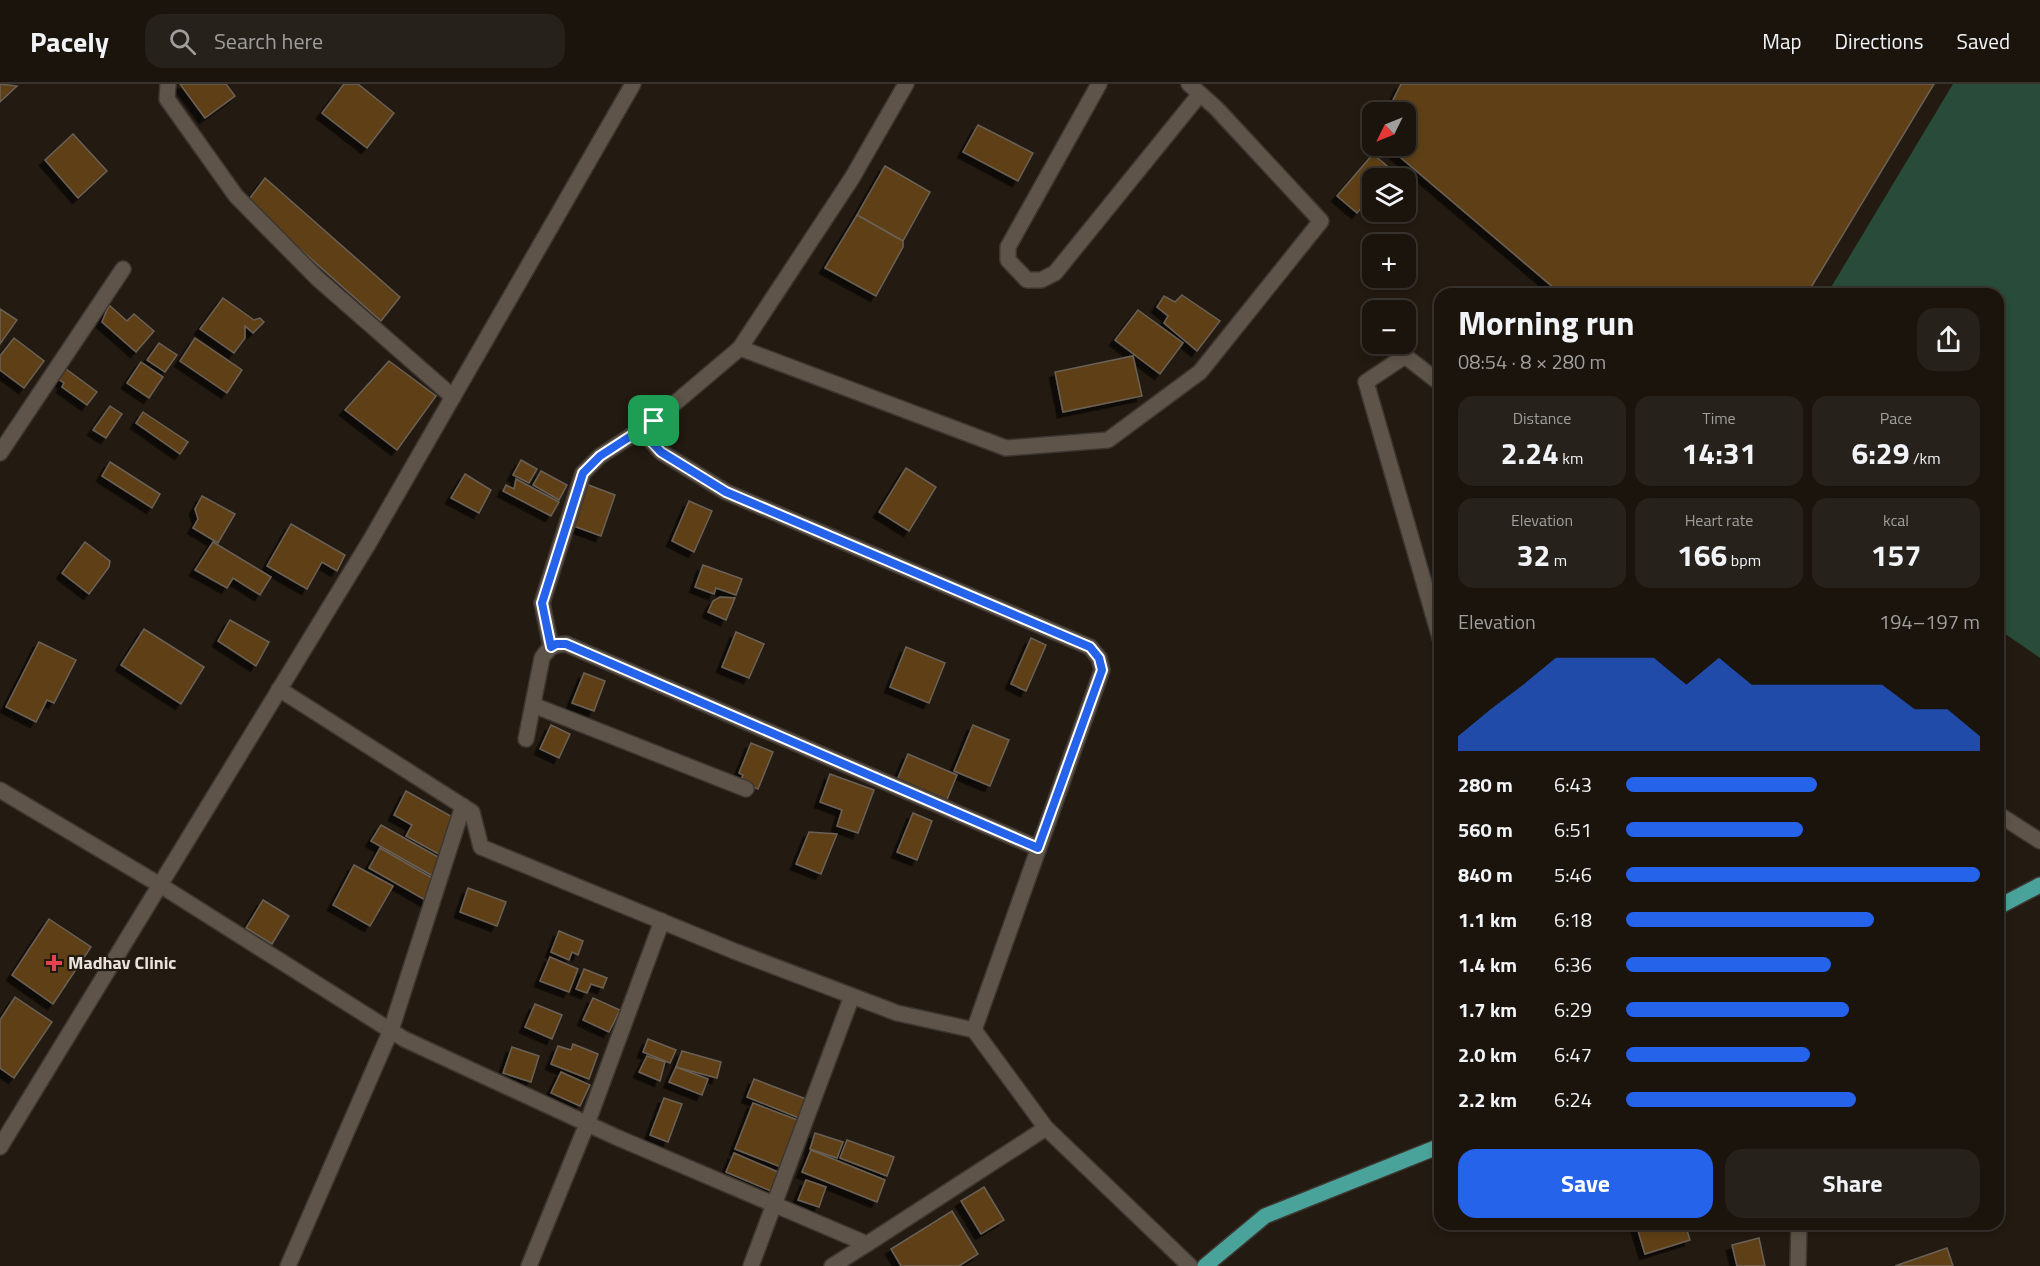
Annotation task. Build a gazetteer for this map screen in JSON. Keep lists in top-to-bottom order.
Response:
{
  "places": {
    "health": ["Madhav Clinic"]
  },
  "north": "bottom left",
  "page": {
    "header": "Pacely",
    "search": "Search here",
    "nav": ["Map", "Directions", "Saved"],
    "map_buttons": ["+", "−"],
    "heading": ["Morning run", "08:54 · 8 × 280 m"],
    "stats": [
      ["Distance", "2.24 km"],
      ["Time", "14:31"],
      ["Pace", "6:29 /km"],
      ["Elevation", "32 m"],
      ["Heart rate", "166 bpm"],
      ["kcal", "157"]
    ],
    "chart": ["Elevation", "194–197 m"],
    "list": [
      {
        "name": "280 m",
        "note": "6:43"
      },
      {
        "name": "560 m",
        "note": "6:51"
      },
      {
        "name": "840 m",
        "note": "5:46"
      },
      {
        "name": "1.1 km",
        "note": "6:18"
      },
      {
        "name": "1.4 km",
        "note": "6:36"
      },
      {
        "name": "1.7 km",
        "note": "6:29"
      },
      {
        "name": "2.0 km",
        "note": "6:47"
      },
      {
        "name": "2.2 km",
        "note": "6:24"
      }
    ],
    "buttons": ["Save", "Share"]
  }
}
